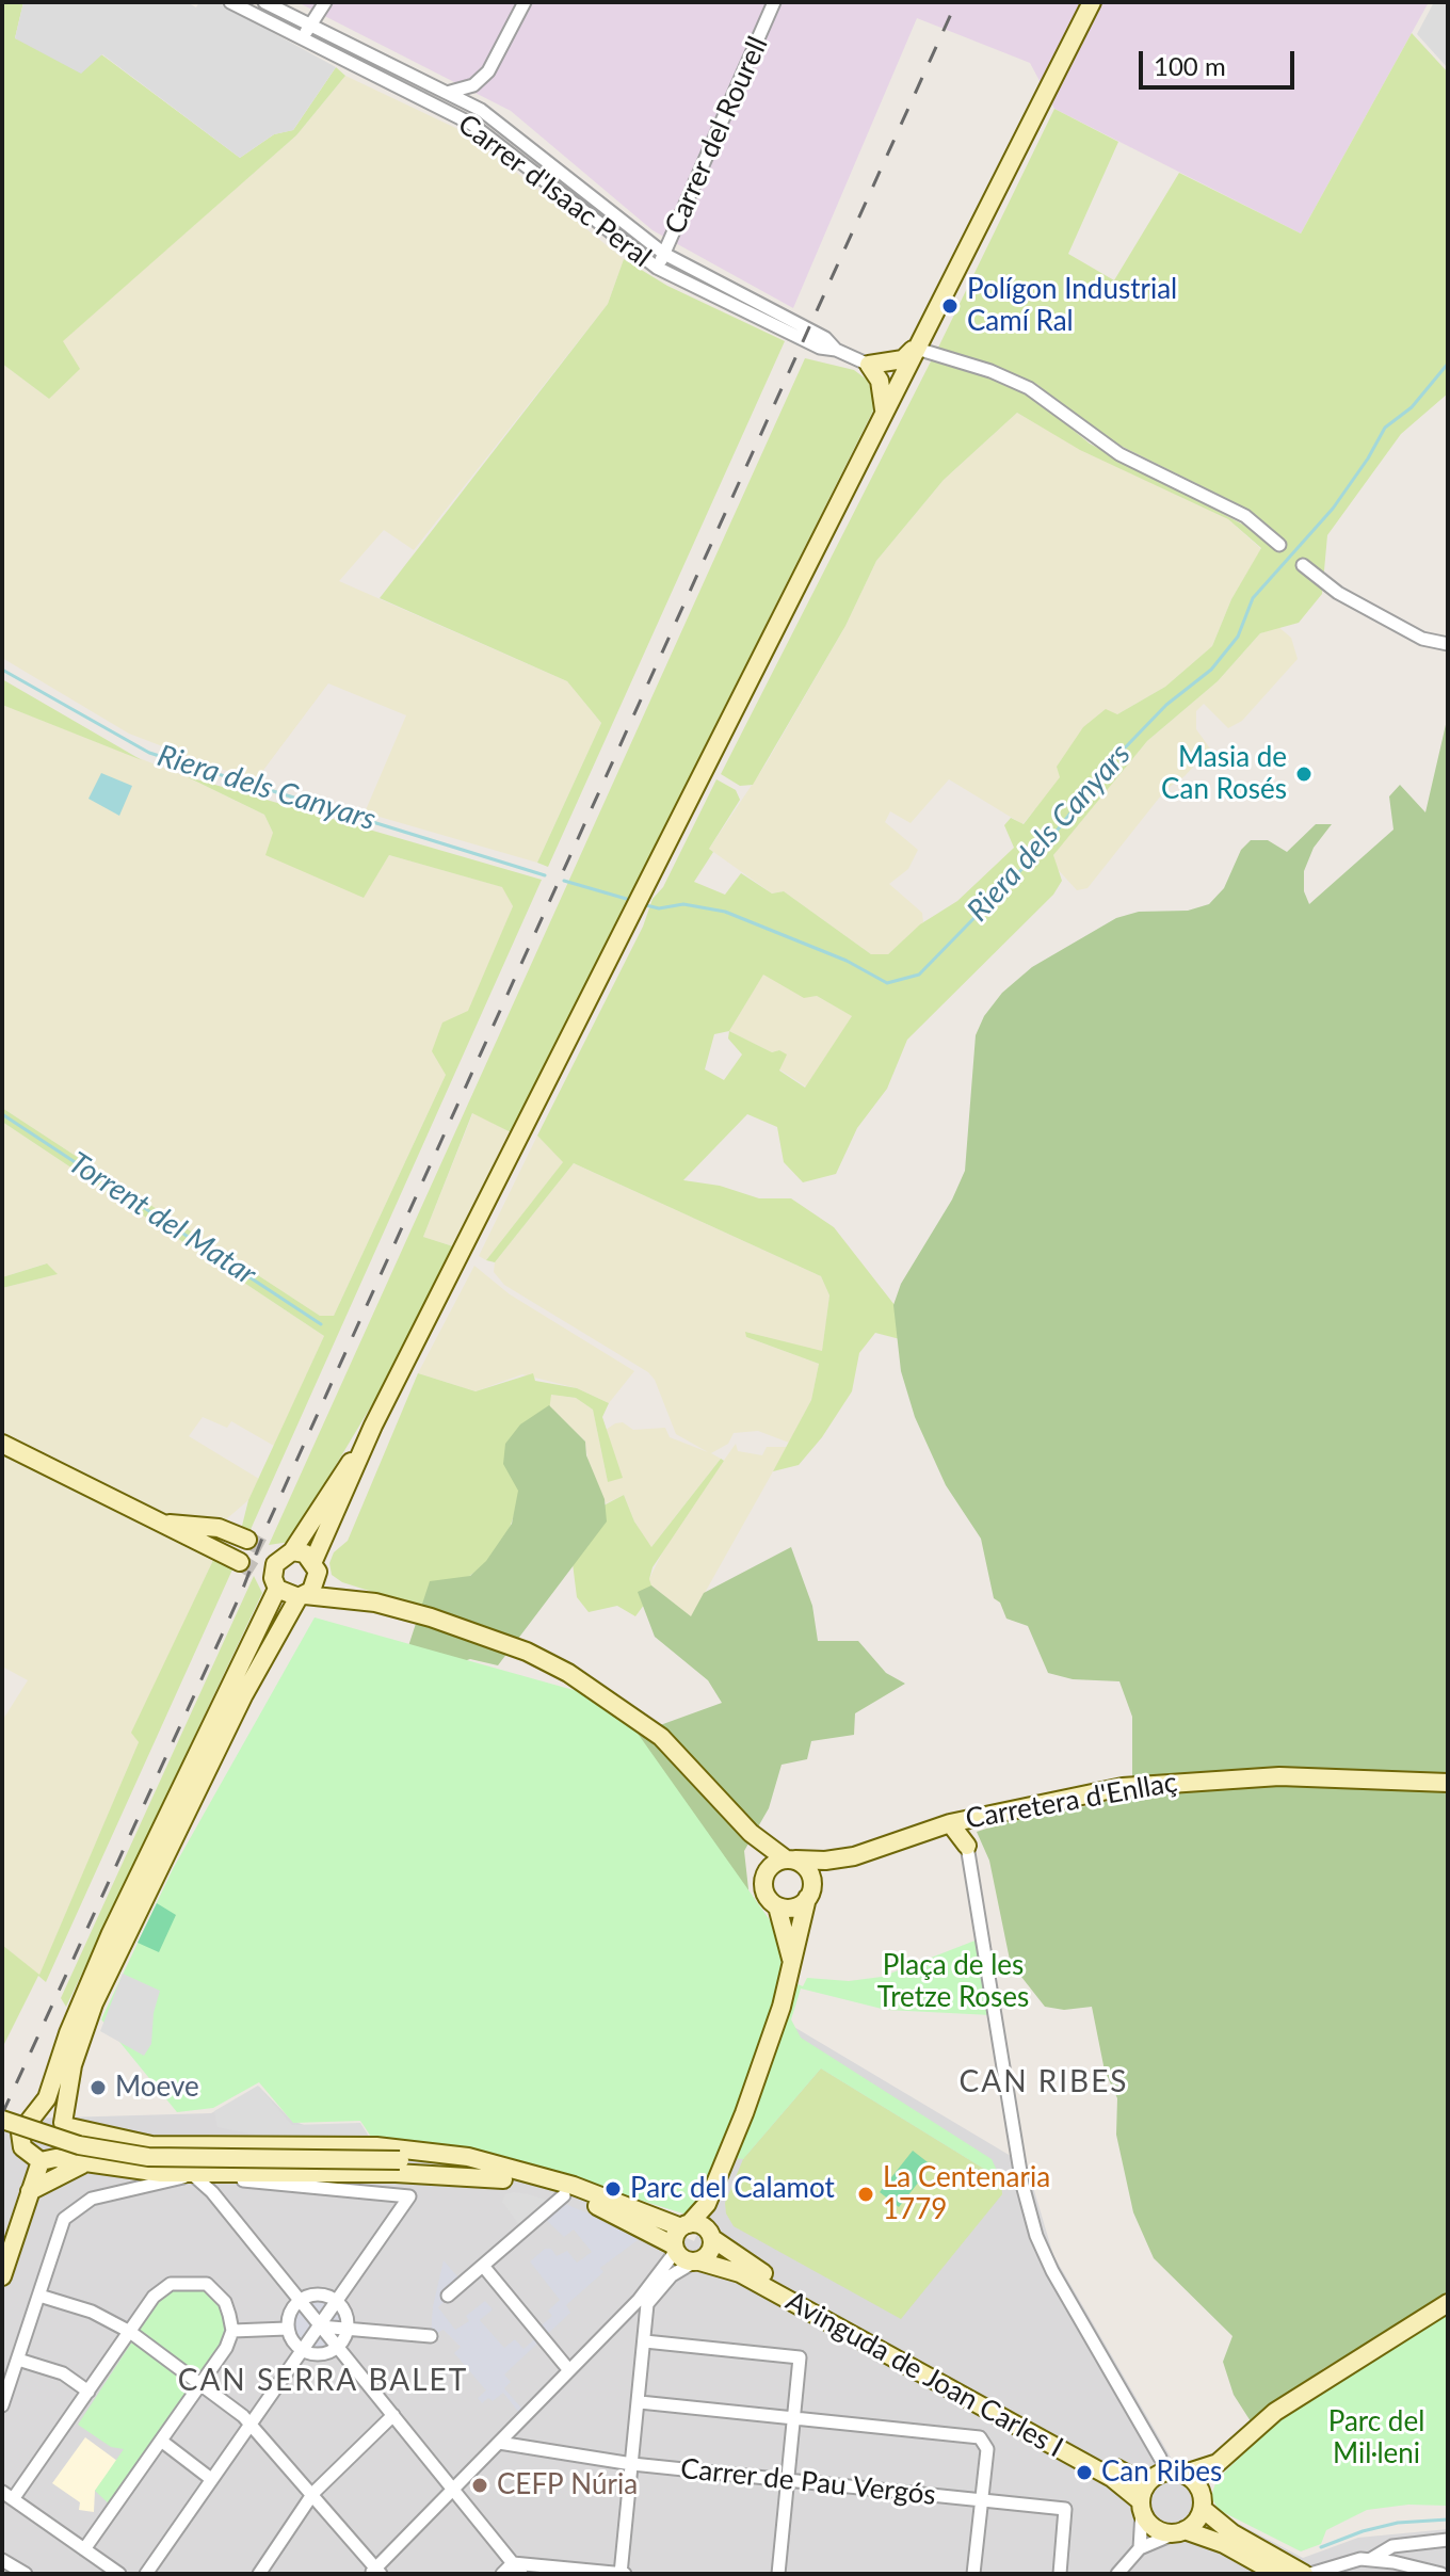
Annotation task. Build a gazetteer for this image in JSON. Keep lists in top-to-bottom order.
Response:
{
  "streets": {
    "street": [
      "Carrer del Rourell",
      "Carrer d'Isaac Peral",
      "Carretera d'Enllaç",
      "Avinguda de Joan Carles I",
      "Carrer de Pau Vergós"
    ]
  },
  "crossings": [
    ["Carrer del Rourell", "Carrer d'Isaac Peral"]
  ],
  "districts": ["CAN RIBES", "CAN SERRA BALET"],
  "water": ["Riera dels Canyars", "Torrent del Matar"],
  "parks": ["Plaça de les Tretze Roses", "Parc del Mil·leni"],
  "places": [
    "Polígon Industrial Camí Ral",
    "Masia de Can Rosés",
    "Moeve",
    "Parc del Calamot",
    "La Centenaria 1779",
    "Can Ribes",
    "CEFP Núria"
  ],
  "scale_bar": "100 m"
}
